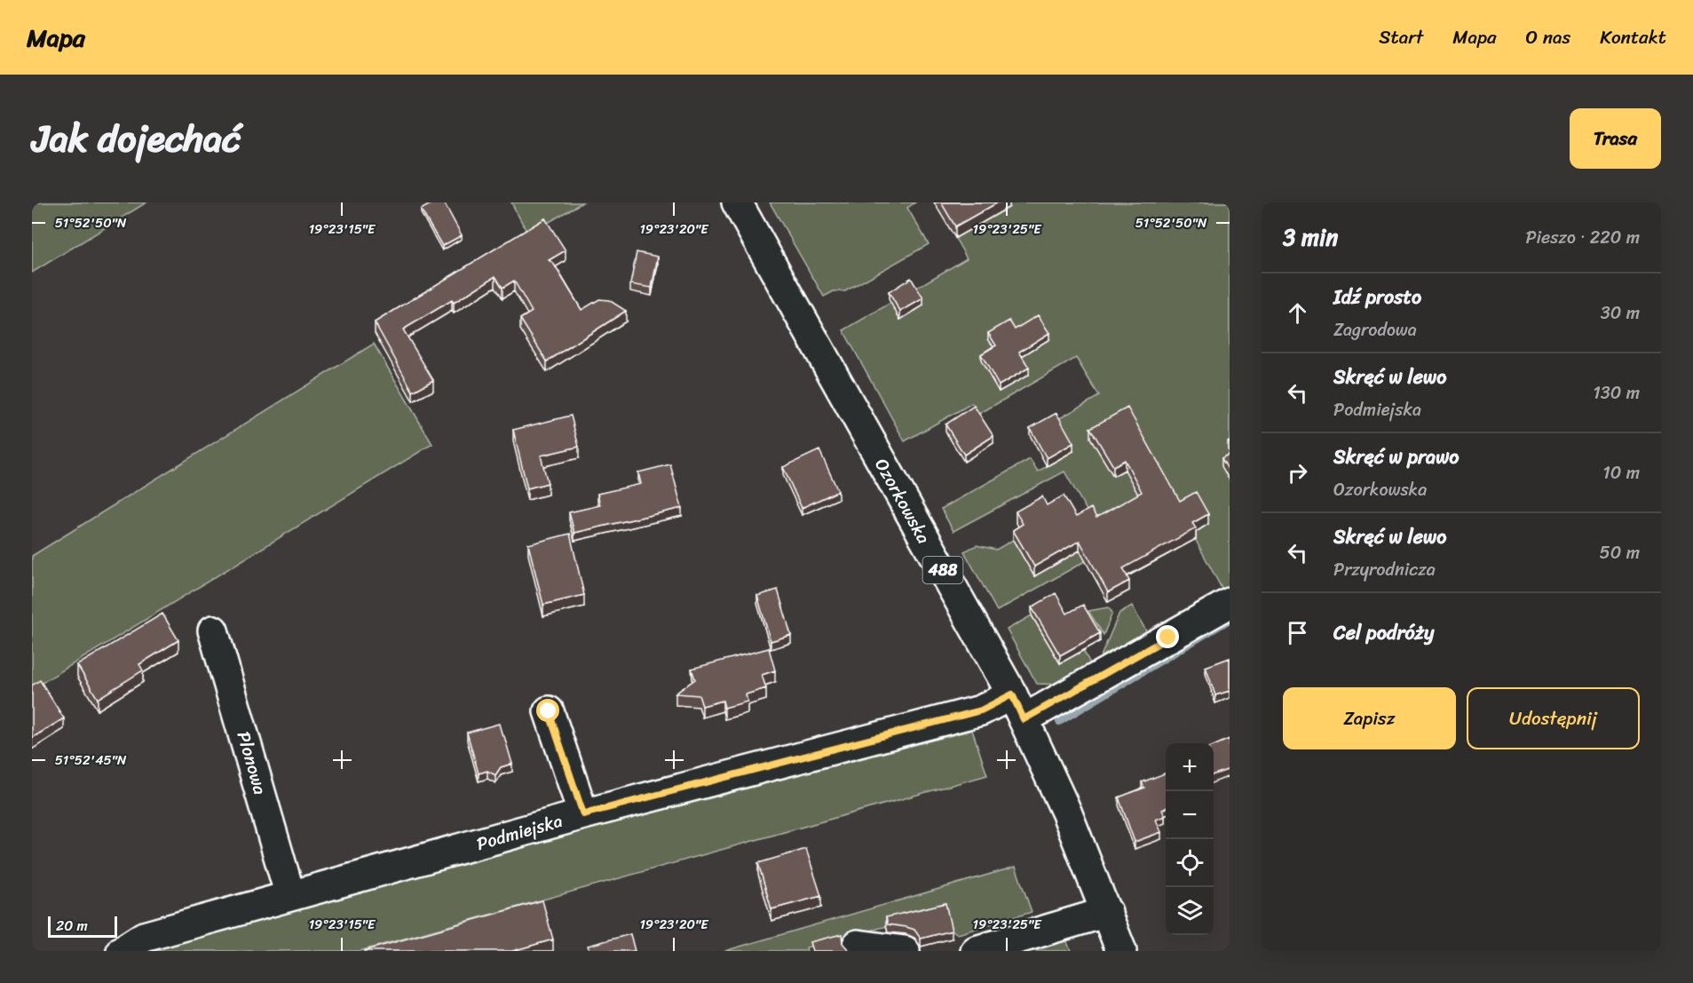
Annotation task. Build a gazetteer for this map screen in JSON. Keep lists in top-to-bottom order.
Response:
{
  "streets": {
    "street": [
      "Ozorkowska",
      "488",
      "Plonowa",
      "Podmiejska"
    ]
  },
  "crossings": [
    ["Ozorkowska", "Podmiejska"],
    ["Plonowa", "Podmiejska"]
  ],
  "scale_bar": "20 m",
  "page": {
    "header": "Mapa",
    "nav": [
      "Start",
      "Mapa",
      "O nas",
      "Kontakt"
    ],
    "title": "Jak dojechać",
    "buttons": [
      "Trasa",
      ["Zapisz", "Udostępnij"]
    ],
    "heading": ["3 min", "Pieszo · 220 m"],
    "list": [
      ["Idź prosto", "Zagrodowa", "30 m"],
      ["Skręć w lewo", "Podmiejska", "130 m"],
      ["Skręć w prawo", "Ozorkowska", "10 m"],
      ["Skręć w lewo", "Przyrodnicza", "50 m"],
      "Cel podróży"
    ],
    "map_buttons": ["+", "−"],
    "scale": "20 m"
  },
  "coordinates": [
    "51°52'50\"N",
    "19°23'15\"E",
    "19°23'20\"E",
    "19°23'25\"E",
    "51°52'45\"N"
  ]
}
